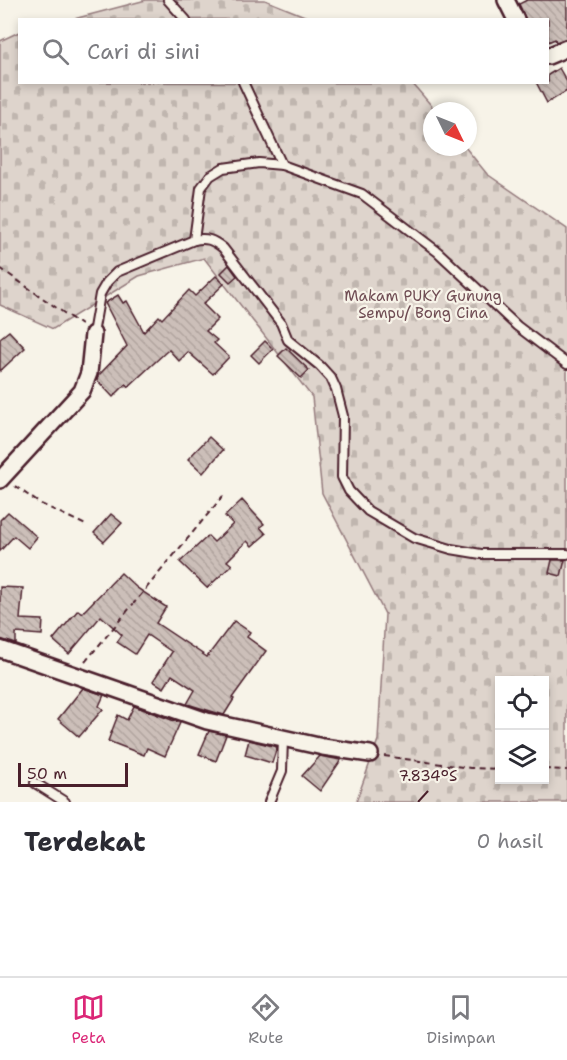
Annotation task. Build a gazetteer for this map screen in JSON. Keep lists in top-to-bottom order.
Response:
{
  "parks": ["Makam PUKY Gunung Sempu/ Bong Cina"],
  "scale_bar": "50 m",
  "north": "bottom right",
  "page": {
    "search": "Cari di sini",
    "scale": "50 m",
    "heading": ["Terdekat", "0 hasil"],
    "nav": ["Peta", "Rute", "Disimpan"]
  },
  "coordinates": ["7.834°S"]
}
